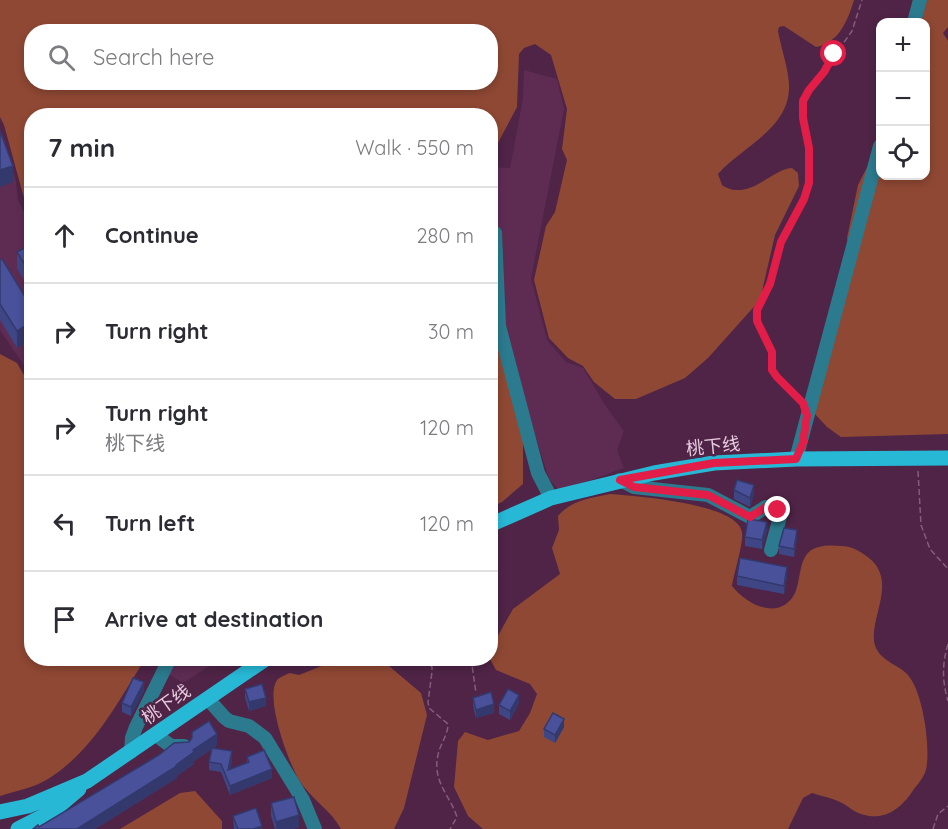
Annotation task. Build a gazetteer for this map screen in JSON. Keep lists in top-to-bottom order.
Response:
{
  "streets": {
    "main road": ["桃下线"]
  },
  "page": {
    "map_buttons": ["+", "−"],
    "search": "Search here",
    "heading": ["7 min", "Walk · 550 m"],
    "list": [
      ["Continue", "280 m"],
      ["Turn right", "30 m"],
      ["Turn right", "桃下线", "120 m"],
      ["Turn left", "120 m"],
      "Arrive at destination"
    ]
  }
}
